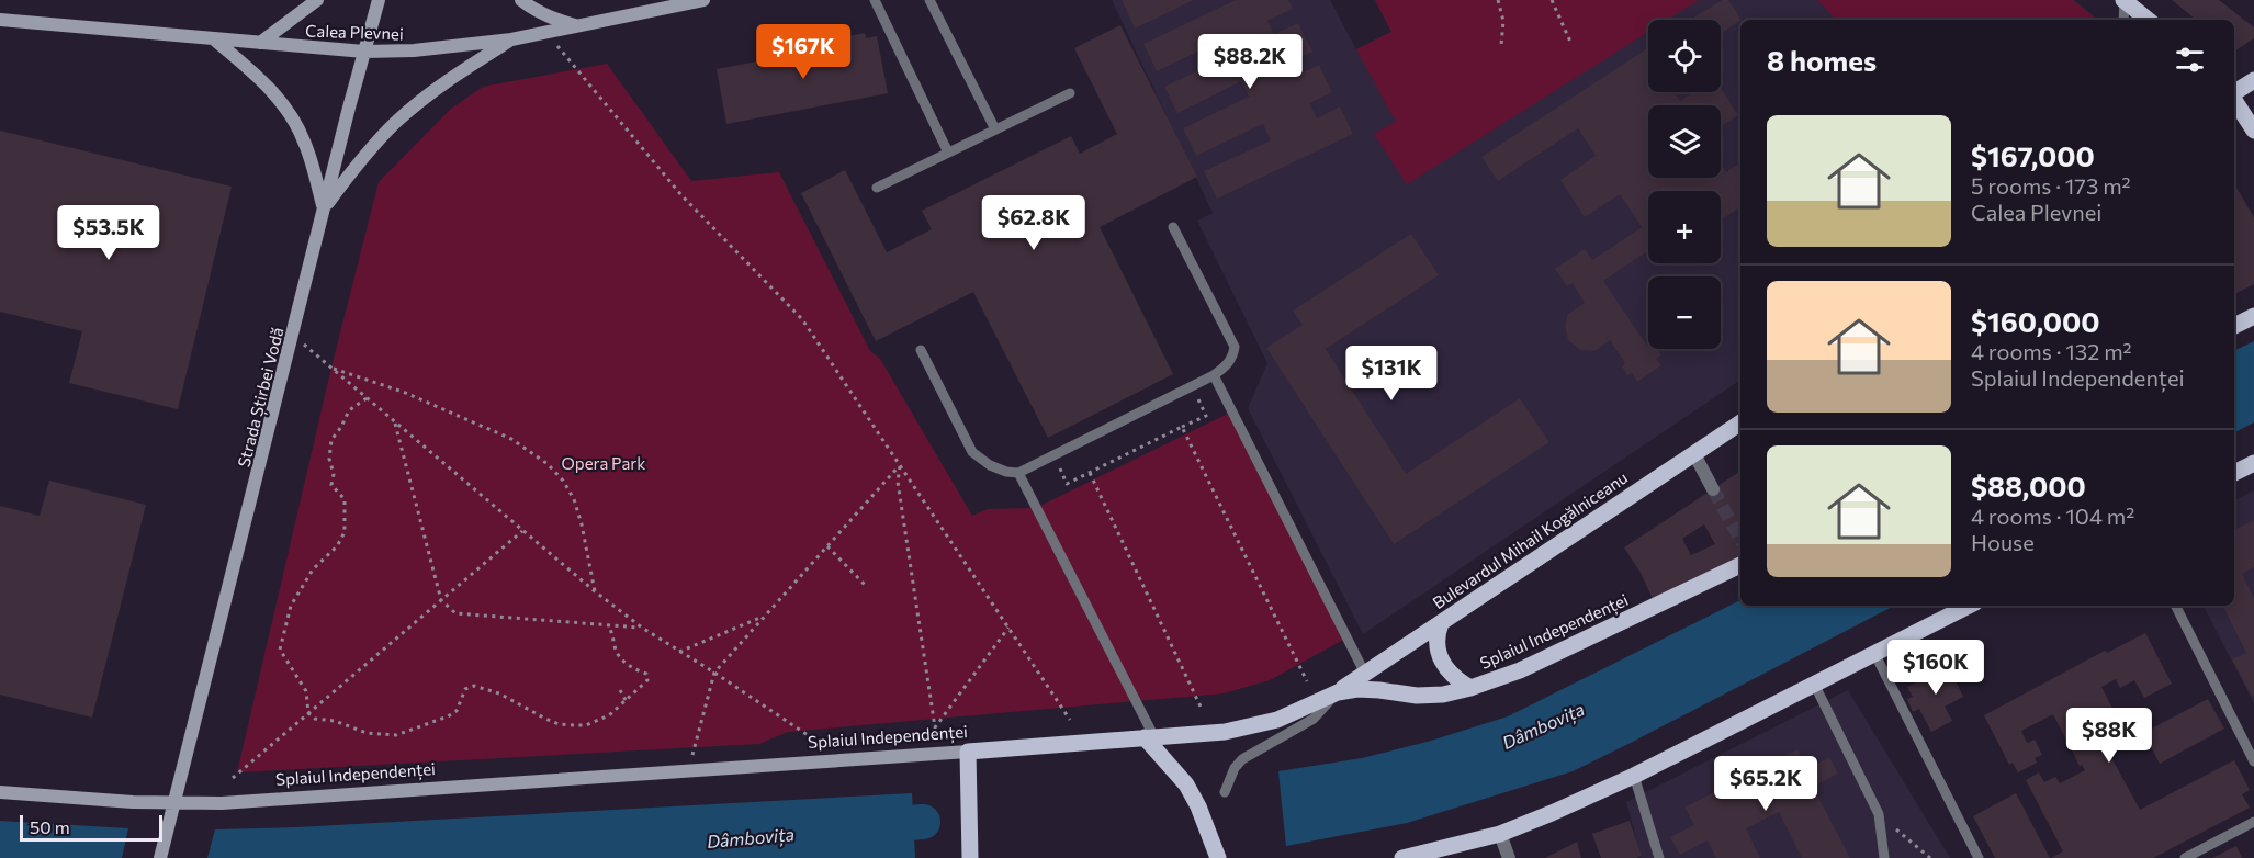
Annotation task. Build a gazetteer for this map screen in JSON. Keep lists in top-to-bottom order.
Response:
{
  "streets": {
    "main road": [
      "Calea Plevnei",
      "Strada Știrbei Vodă",
      "Bulevardul Mihail Kogălniceanu",
      "Splaiul Independenței"
    ]
  },
  "crossings": [
    ["Calea Plevnei", "Strada Știrbei Vodă"],
    ["Strada Știrbei Vodă", "Splaiul Independenței"],
    ["Bulevardul Mihail Kogălniceanu", "Splaiul Independenței"]
  ],
  "water": ["Dâmbovița"],
  "parks": ["Opera Park"],
  "scale_bar": "50 m",
  "page": {
    "map_buttons": ["+", "−"],
    "heading": "8 homes",
    "price": [
      "$167K",
      "$88.2K",
      "$62.8K",
      "$53.5K",
      "$131K",
      "$160K",
      "$88K",
      "$65.2K"
    ],
    "list": [
      {
        "name": "$167,000",
        "note": "5 rooms · 173 m² · Calea Plevnei"
      },
      {
        "name": "$160,000",
        "note": "4 rooms · 132 m² · Splaiul Independenței"
      },
      {
        "name": "$88,000",
        "note": "4 rooms · 104 m² · House"
      }
    ],
    "scale": "50 m"
  }
}
